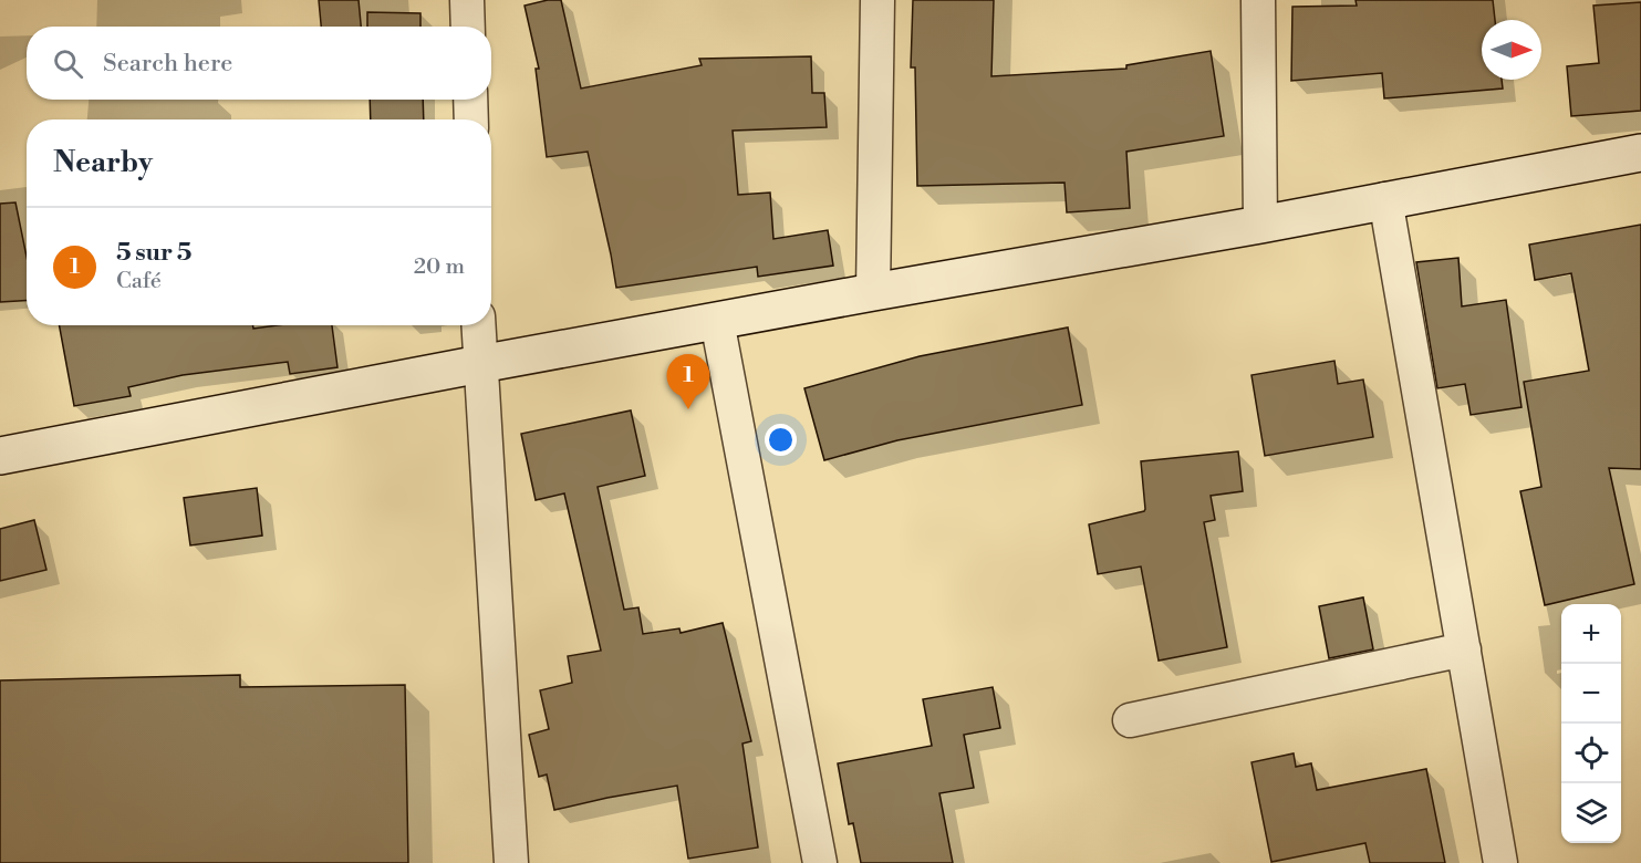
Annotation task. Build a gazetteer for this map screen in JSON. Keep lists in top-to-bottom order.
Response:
{
  "north": "right",
  "page": {
    "search": "Search here",
    "heading": "Nearby",
    "list": [
      {
        "mark": "1",
        "name": "5 sur 5",
        "note": "Café",
        "value": "20 m"
      }
    ],
    "pins": "1",
    "map_buttons": ["+", "−"]
  }
}
